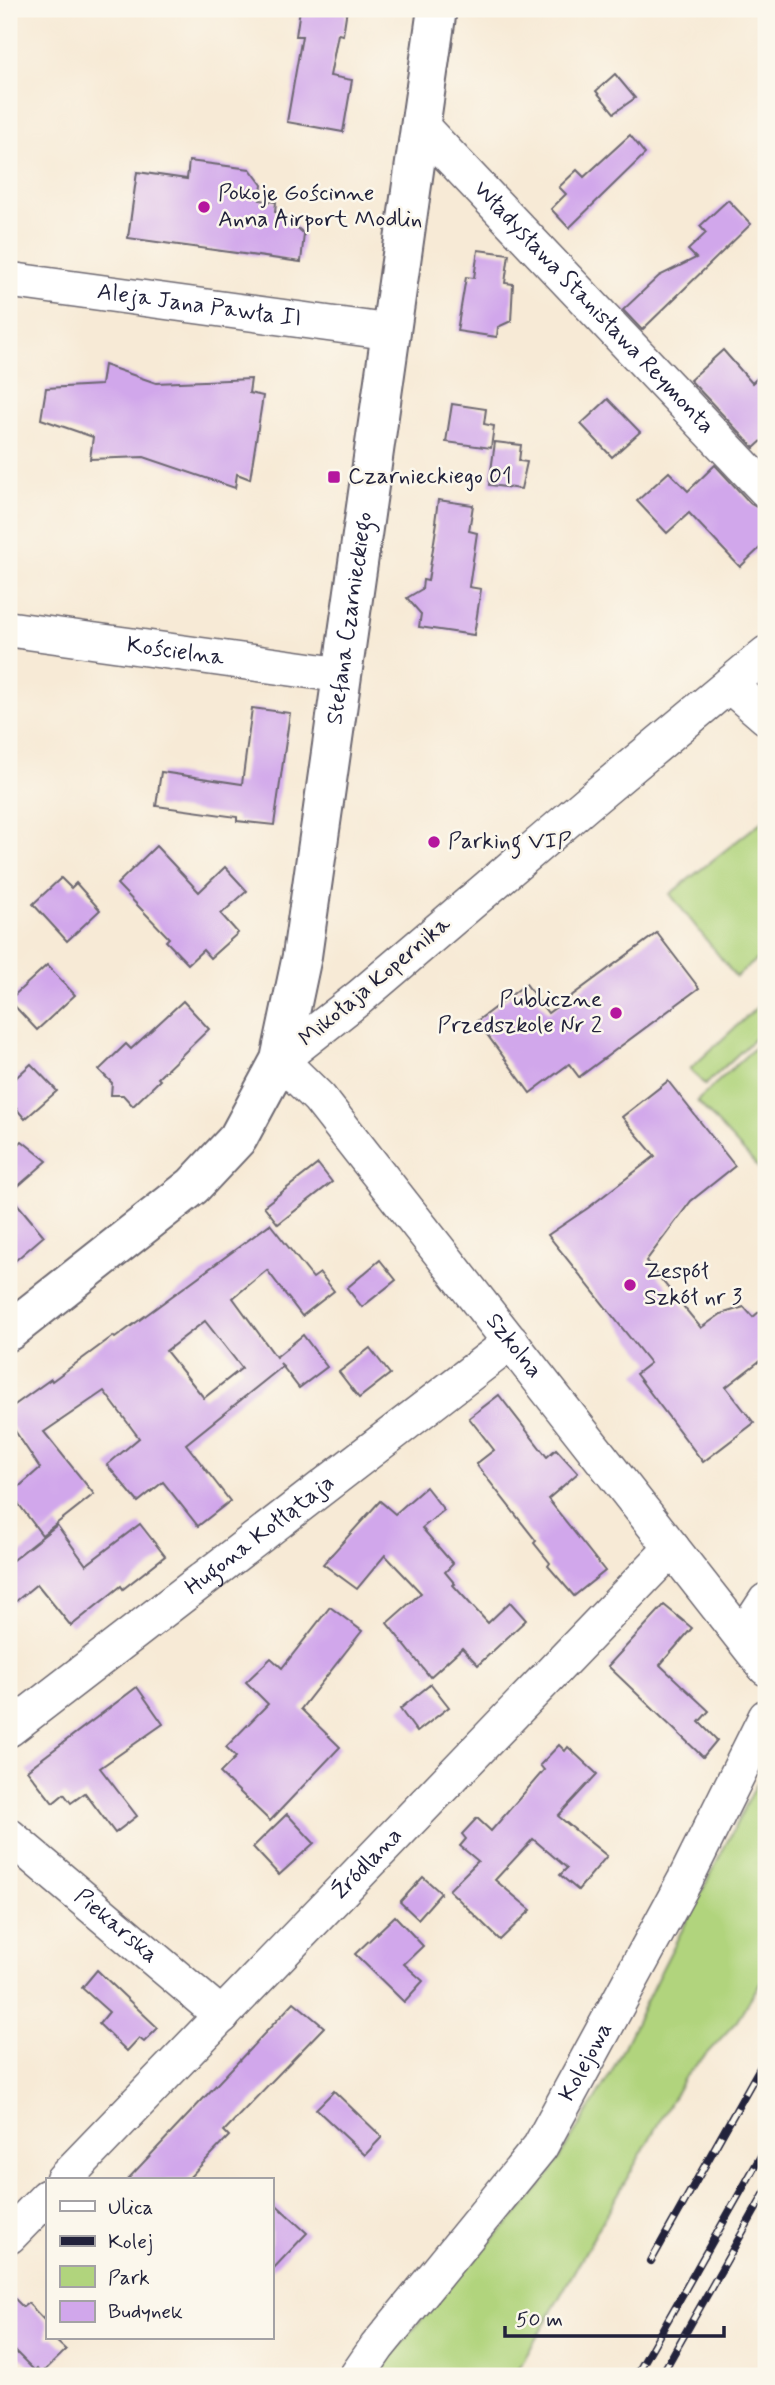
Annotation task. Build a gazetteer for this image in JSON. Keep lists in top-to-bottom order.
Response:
{
  "streets": {
    "street": [
      "Aleja Jana Pawła II",
      "Władysława Stanisława Reymonta",
      "Stefana Czarnieckiego",
      "Kościelna",
      "Mikołaja Kopernika",
      "Szkolna",
      "Hugona Kołłątaja",
      "Źródlana",
      "Piekarska",
      "Kolejowa"
    ]
  },
  "crossings": [
    ["Aleja Jana Pawła II", "Stefana Czarnieckiego"],
    ["Władysława Stanisława Reymonta", "Stefana Czarnieckiego"],
    ["Stefana Czarnieckiego", "Kościelna"],
    ["Stefana Czarnieckiego", "Mikołaja Kopernika"],
    ["Stefana Czarnieckiego", "Szkolna"],
    ["Mikołaja Kopernika", "Szkolna"],
    ["Szkolna", "Hugona Kołłątaja"],
    ["Szkolna", "Źródlana"],
    ["Źródlana", "Piekarska"]
  ],
  "places": {
    "other": [
      "Pokoje Gościnne Anna Airport Modlin",
      "Parking VIP",
      "Publiczne Przedszkole Nr 2",
      "Zespół Szkół nr 3"
    ],
    "transit": ["Czarnieckiego 01"]
  },
  "legend": [
    "Ulica",
    "Kolej",
    "Park",
    "Budynek"
  ],
  "scale_bar": "50 m"
}
